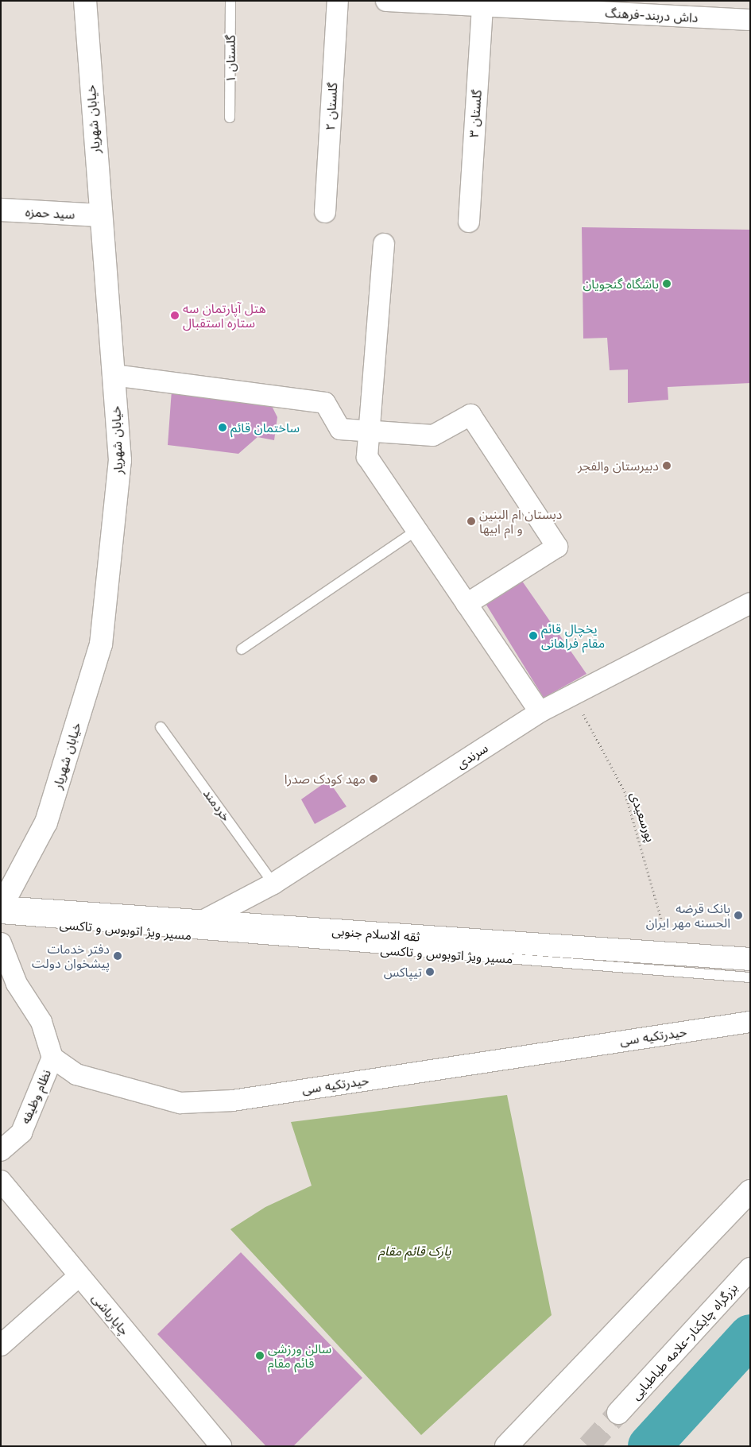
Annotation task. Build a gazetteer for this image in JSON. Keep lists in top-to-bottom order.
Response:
{
  "streets": {
    "main road": [
      "خیابان شهریار",
      "سید حمزه",
      "ثقه الاسلام جنوبی",
      "بزرگراه چایکنار-علامه طباطبایی"
    ],
    "street": [
      "داش دربند-فرهنگ",
      "گلستان ۲",
      "گلستان ۳",
      "سرندی",
      "حیدرتکیه سی",
      "نظام وظیفه",
      "چاپارباشی"
    ],
    "lane": ["گلستان ۱", "خردمند", "مسیر ویژ اتوبوس و تاکسی"],
    "path": ["پورسعیدی"]
  },
  "crossings": [
    ["داش دربند-فرهنگ", "گلستان ۳"],
    ["خیابان شهریار", "سید حمزه"],
    ["خیابان شهریار", "ثقه الاسلام جنوبی"],
    ["سرندی", "خردمند"],
    ["سرندی", "پورسعیدی"],
    ["سرندی", "ثقه الاسلام جنوبی"],
    ["پورسعیدی", "ثقه الاسلام جنوبی"],
    ["حیدرتکیه سی", "نظام وظیفه"]
  ],
  "parks": ["پارک قائم مقام"],
  "places": [
    "باشگاه گنجویان",
    "هتل آپارتمان سه ستاره استقبال",
    "ساختمان قائم",
    "دبیرستان والفجر",
    "دبستان ام البنین و ام ابیها",
    "یخچال قائم مقام فراهانی",
    "مهد کودک صدرا",
    "بانک قرضه الحسنه مهر ایران",
    "دفتر خدمات پیشخوان دولت",
    "تیپاکس",
    "سالن ورزشی قائم مقام"
  ]
}
